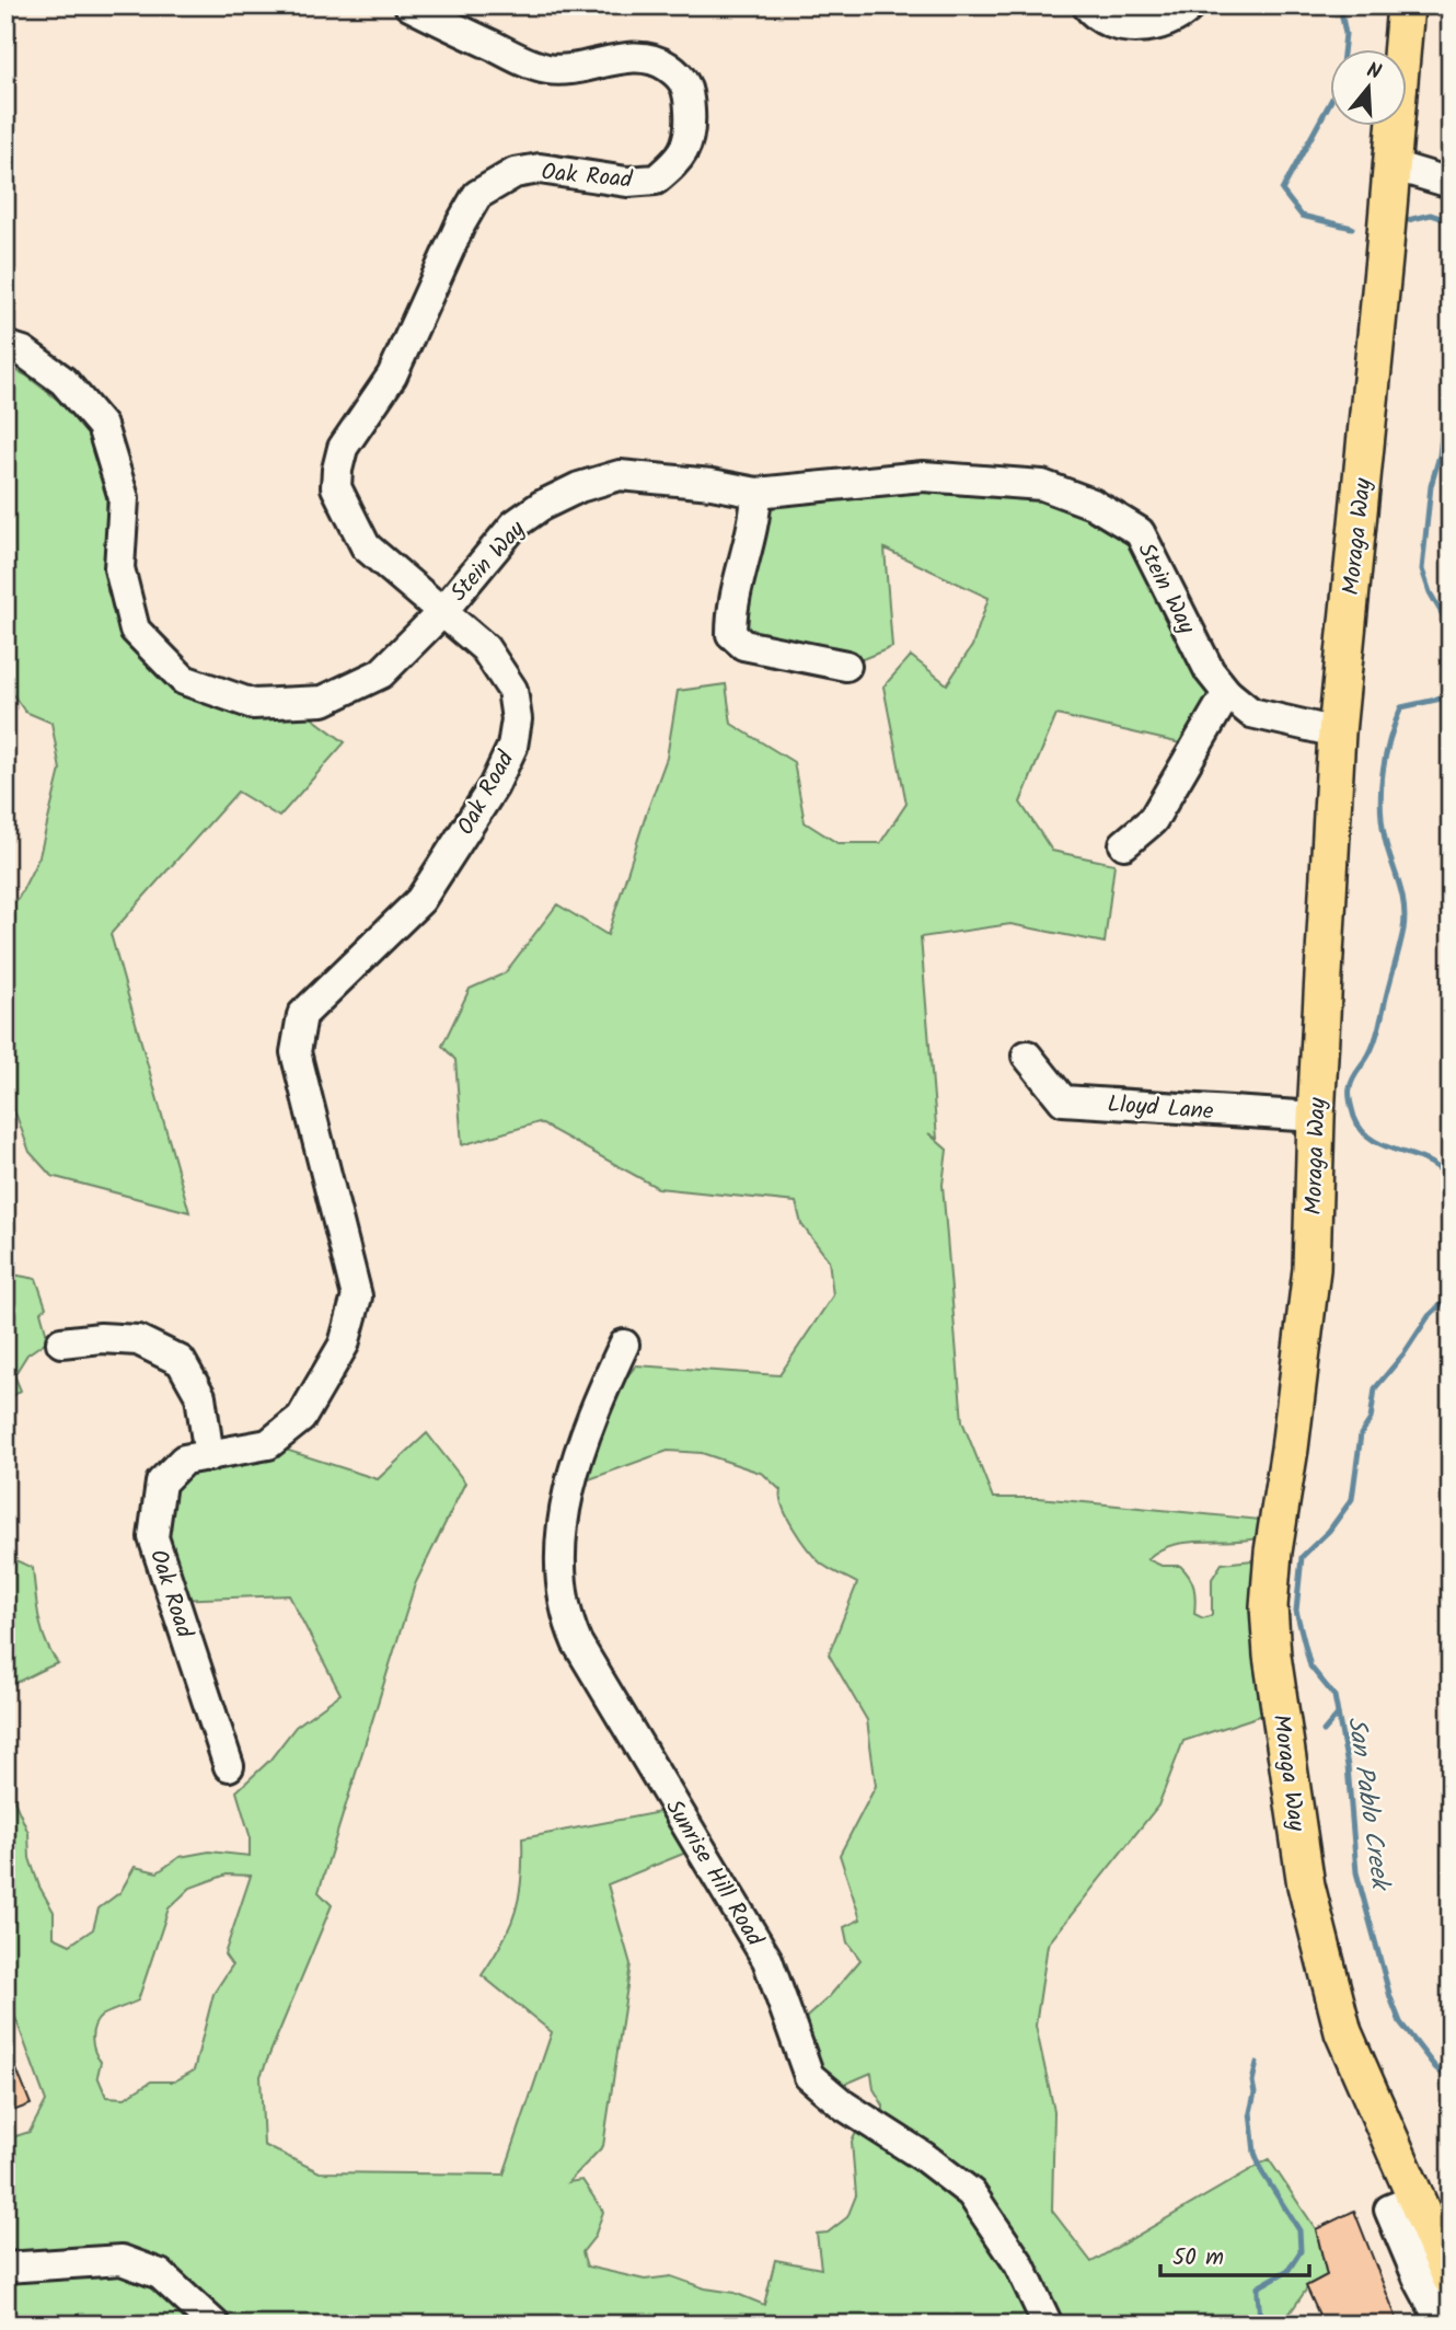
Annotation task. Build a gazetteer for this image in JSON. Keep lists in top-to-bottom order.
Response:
{
  "streets": {
    "main road": ["Moraga Way"],
    "street": [
      "Oak Road",
      "Stein Way",
      "Lloyd Lane",
      "Sunrise Hill Road"
    ]
  },
  "crossings": [
    ["Oak Road", "Stein Way"],
    ["Moraga Way", "Stein Way"],
    ["Moraga Way", "Lloyd Lane"]
  ],
  "water": ["San Pablo Creek"],
  "scale_bar": "50 m",
  "north": "top"
}
